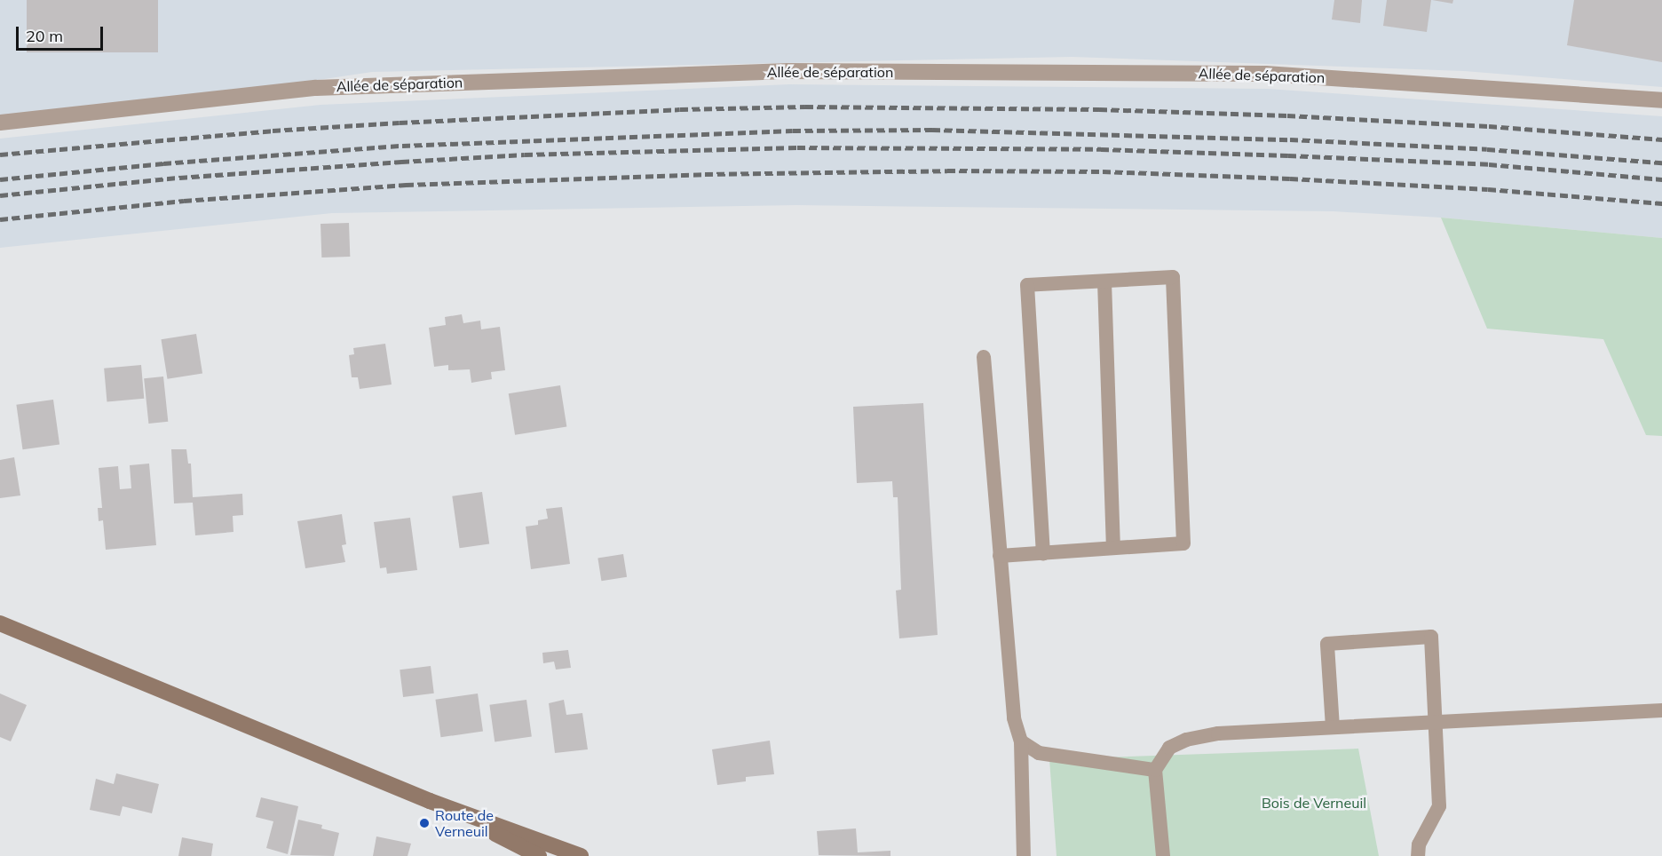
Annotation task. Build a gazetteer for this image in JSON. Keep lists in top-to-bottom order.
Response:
{
  "streets": {
    "street": ["Allée de séparation"]
  },
  "parks": ["Bois de Verneuil"],
  "places": ["Route de Verneuil"],
  "scale_bar": "20 m"
}
